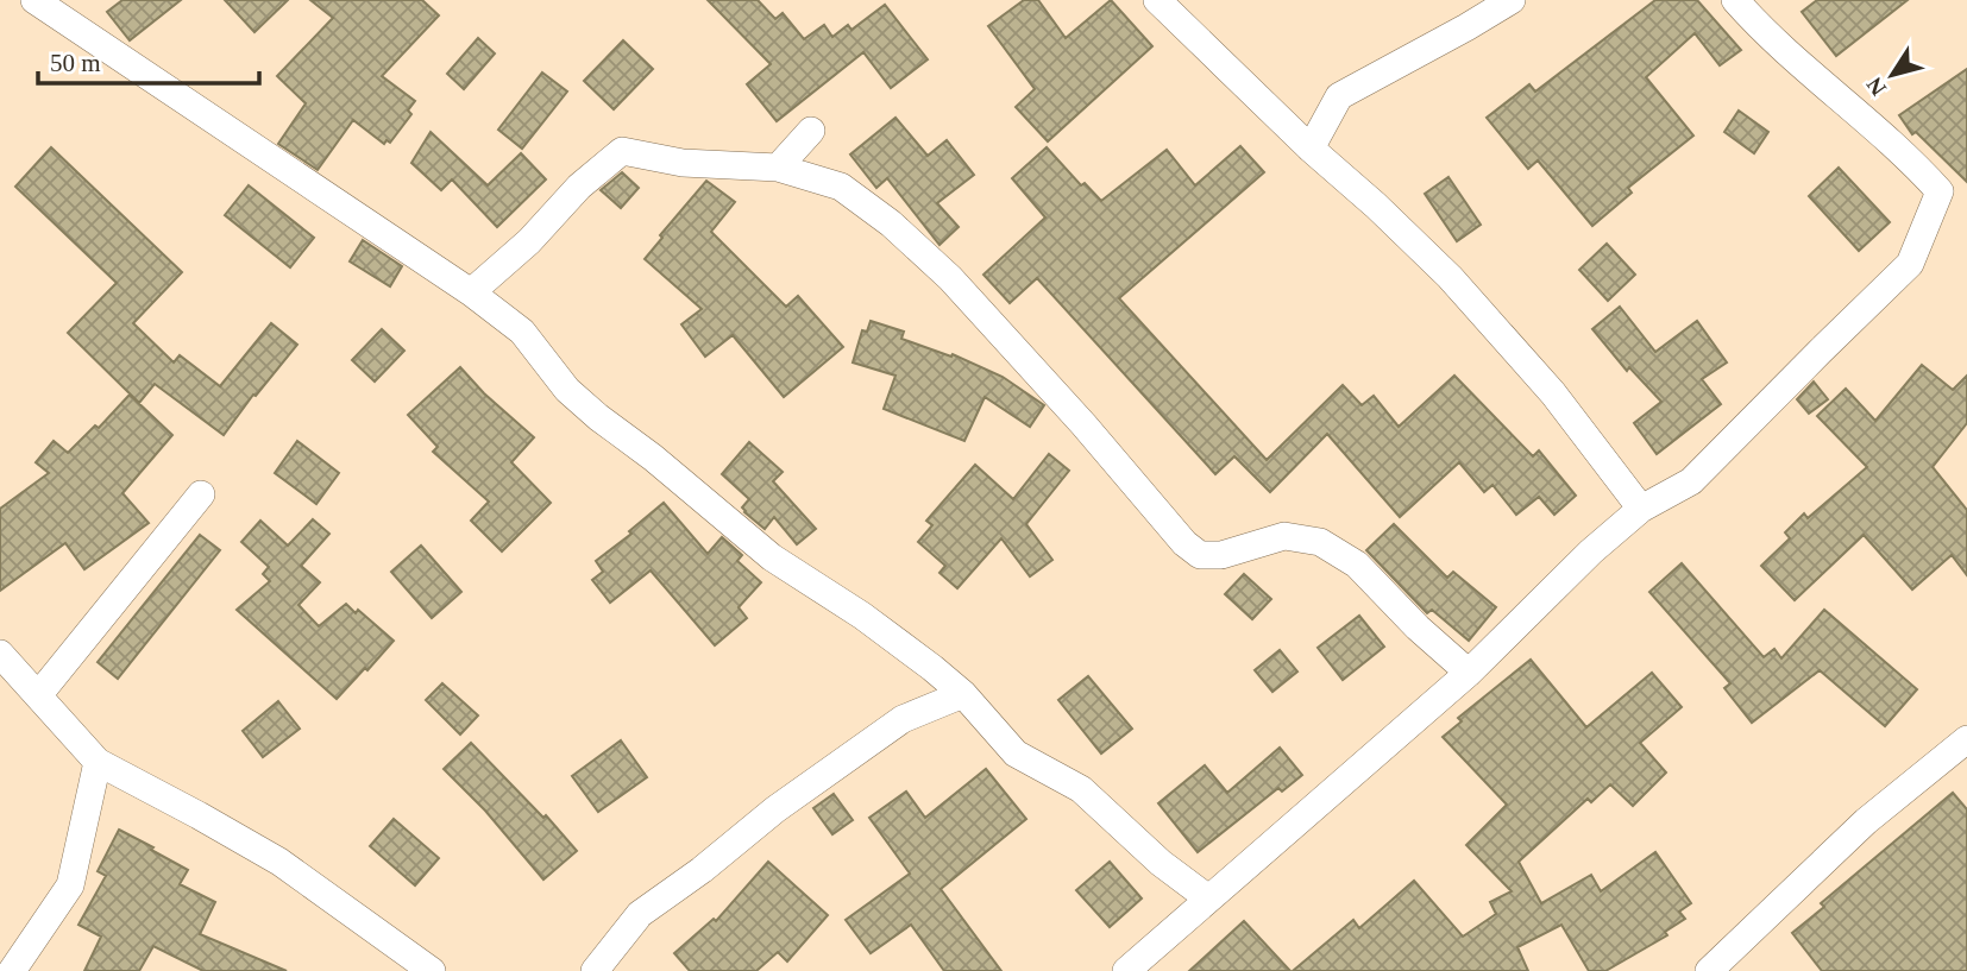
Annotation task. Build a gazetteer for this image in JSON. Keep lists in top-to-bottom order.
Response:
{
  "scale_bar": "50 m",
  "north": "bottom left"
}
